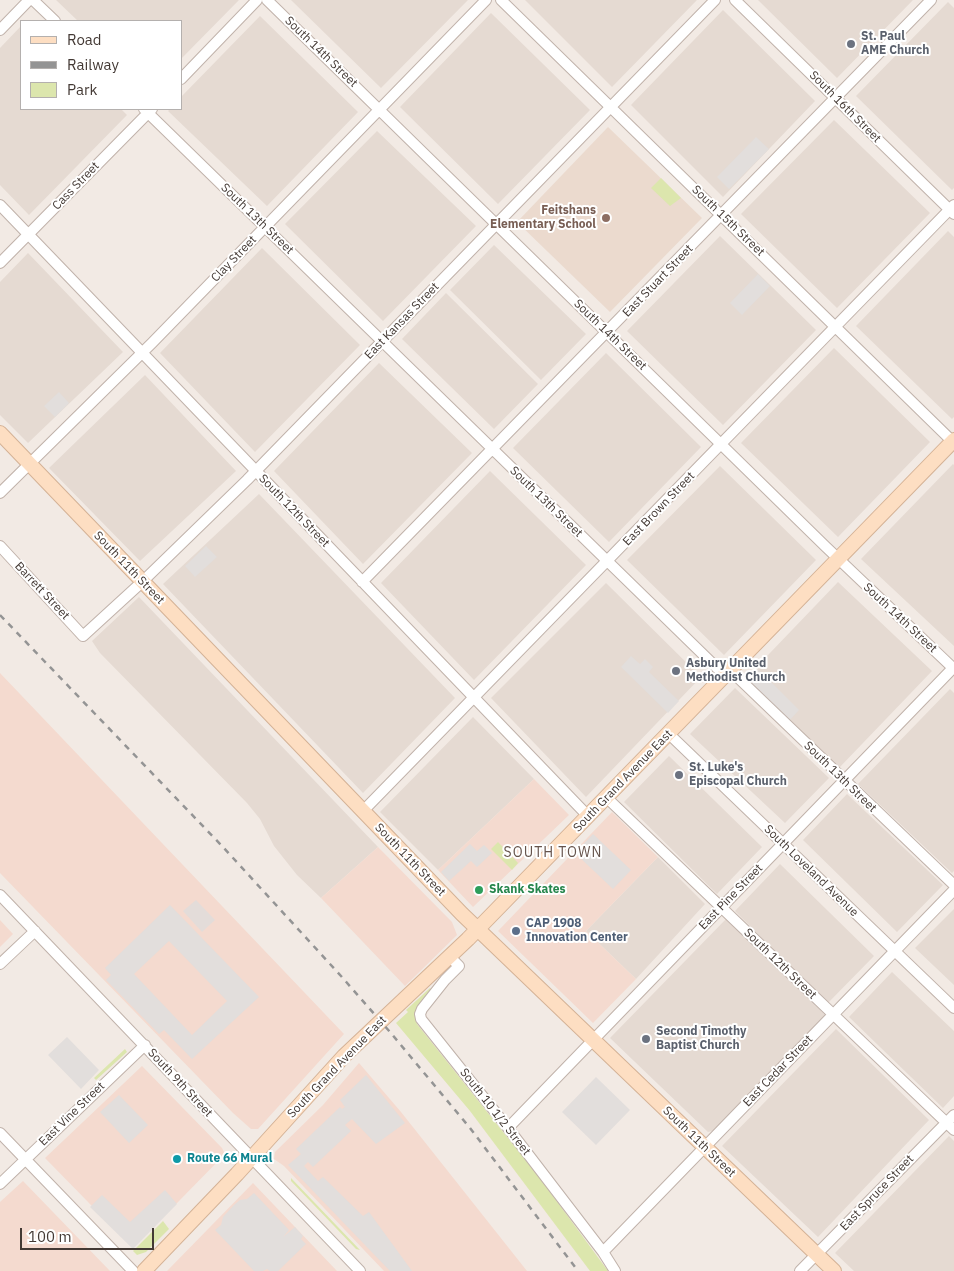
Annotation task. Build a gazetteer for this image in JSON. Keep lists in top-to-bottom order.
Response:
{
  "streets": {
    "street": [
      "South 14th Street",
      "South 16th Street",
      "Cass Street",
      "South 13th Street",
      "South 15th Street",
      "Clay Street",
      "East Stuart Street",
      "East Kansas Street",
      "East Brown Street",
      "South 12th Street",
      "South 11th Street",
      "Barrett Street",
      "South Grand Avenue East",
      "South Loveland Avenue",
      "East Pine Street",
      "East Cedar Street",
      "South 9th Street",
      "South 10 1/2 Street",
      "East Vine Street",
      "East Spruce Street"
    ]
  },
  "crossings": [
    ["South 14th Street", "Clay Street"],
    ["South 14th Street", "East Stuart Street"],
    ["South 14th Street", "East Kansas Street"],
    ["South 14th Street", "East Brown Street"],
    ["South 14th Street", "South Grand Avenue East"],
    ["South 14th Street", "East Pine Street"],
    ["South 16th Street", "East Stuart Street"],
    ["South 16th Street", "East Brown Street"],
    ["Cass Street", "South 13th Street"],
    ["Cass Street", "South 12th Street"],
    ["South 13th Street", "Clay Street"],
    ["South 13th Street", "East Stuart Street"],
    ["South 13th Street", "East Kansas Street"],
    ["South 13th Street", "East Brown Street"],
    ["South 13th Street", "South Grand Avenue East"],
    ["South 13th Street", "East Pine Street"],
    ["South 15th Street", "East Stuart Street"],
    ["South 15th Street", "East Kansas Street"],
    ["South 15th Street", "East Brown Street"],
    ["South 15th Street", "South Grand Avenue East"],
    ["Clay Street", "South 12th Street"],
    ["Clay Street", "South 11th Street"],
    ["East Stuart Street", "South 12th Street"],
    ["East Kansas Street", "South 12th Street"],
    ["East Kansas Street", "South 11th Street"],
    ["East Kansas Street", "Barrett Street"],
    ["East Brown Street", "South 12th Street"],
    ["East Brown Street", "South 11th Street"],
    ["South 12th Street", "South Grand Avenue East"],
    ["South 12th Street", "East Pine Street"],
    ["South 12th Street", "East Cedar Street"],
    ["South 12th Street", "East Spruce Street"],
    ["South 11th Street", "South Grand Avenue East"],
    ["South 11th Street", "East Pine Street"],
    ["South 11th Street", "East Cedar Street"],
    ["South 11th Street", "East Spruce Street"],
    ["South Grand Avenue East", "South Loveland Avenue"],
    ["South Grand Avenue East", "South 9th Street"],
    ["South Grand Avenue East", "South 10 1/2 Street"],
    ["South Loveland Avenue", "East Pine Street"],
    ["South Loveland Avenue", "East Cedar Street"],
    ["East Pine Street", "South 10 1/2 Street"],
    ["East Cedar Street", "South 10 1/2 Street"],
    ["South 9th Street", "East Vine Street"]
  ],
  "districts": ["SOUTH TOWN"],
  "places": [
    "St. Paul AME Church",
    "Feitshans Elementary School",
    "Asbury United Methodist Church",
    "St. Luke's Episcopal Church",
    "Skank Skates",
    "CAP 1908 Innovation Center",
    "Second Timothy Baptist Church",
    "Route 66 Mural"
  ],
  "legend": ["Road", "Railway", "Park"],
  "scale_bar": "100 m"
}
